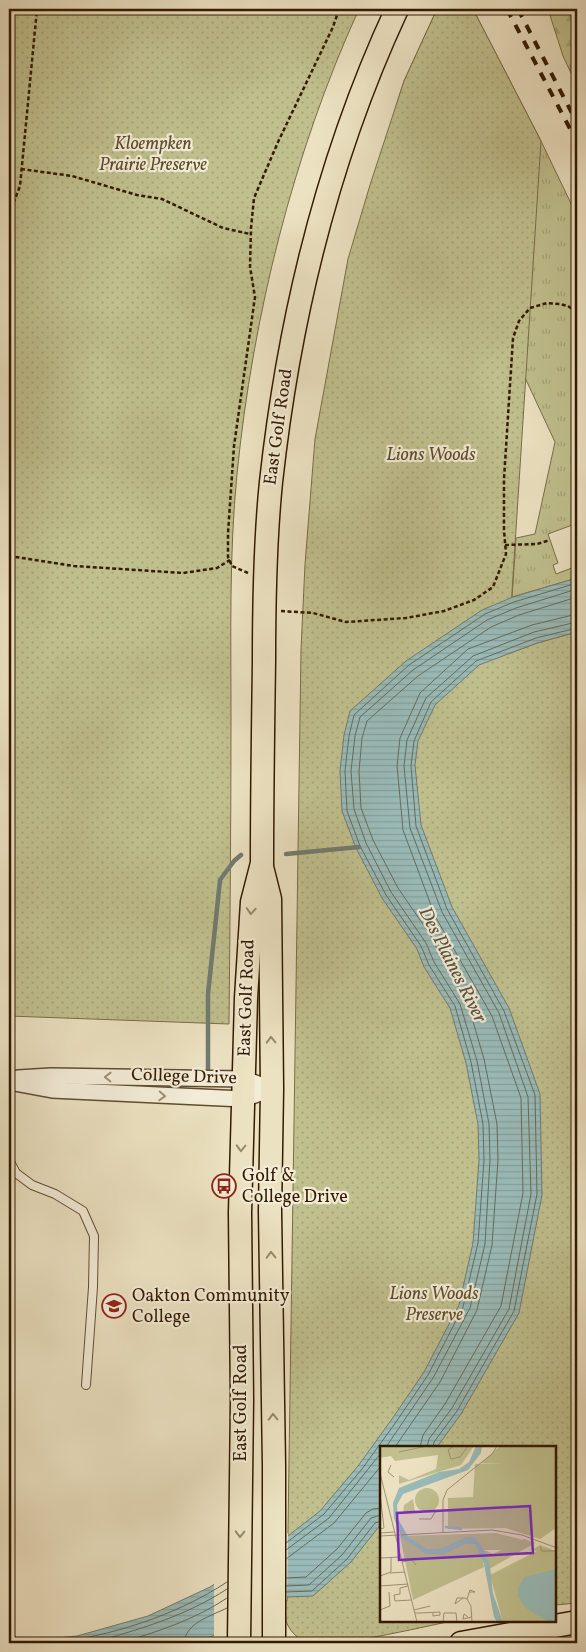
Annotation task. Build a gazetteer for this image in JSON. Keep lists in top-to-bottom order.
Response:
{
  "streets": {
    "main road": ["East Golf Road"],
    "street": ["College Drive"]
  },
  "crossings": [
    ["East Golf Road", "College Drive"]
  ],
  "water": ["Des Plaines River"],
  "parks": ["Kloempken Prairie Preserve", "Lions Woods", "Lions Woods Preserve"],
  "places": {
    "bus stop": ["Golf & College Drive"],
    "school or university": ["Oakton Community College"]
  }
}
